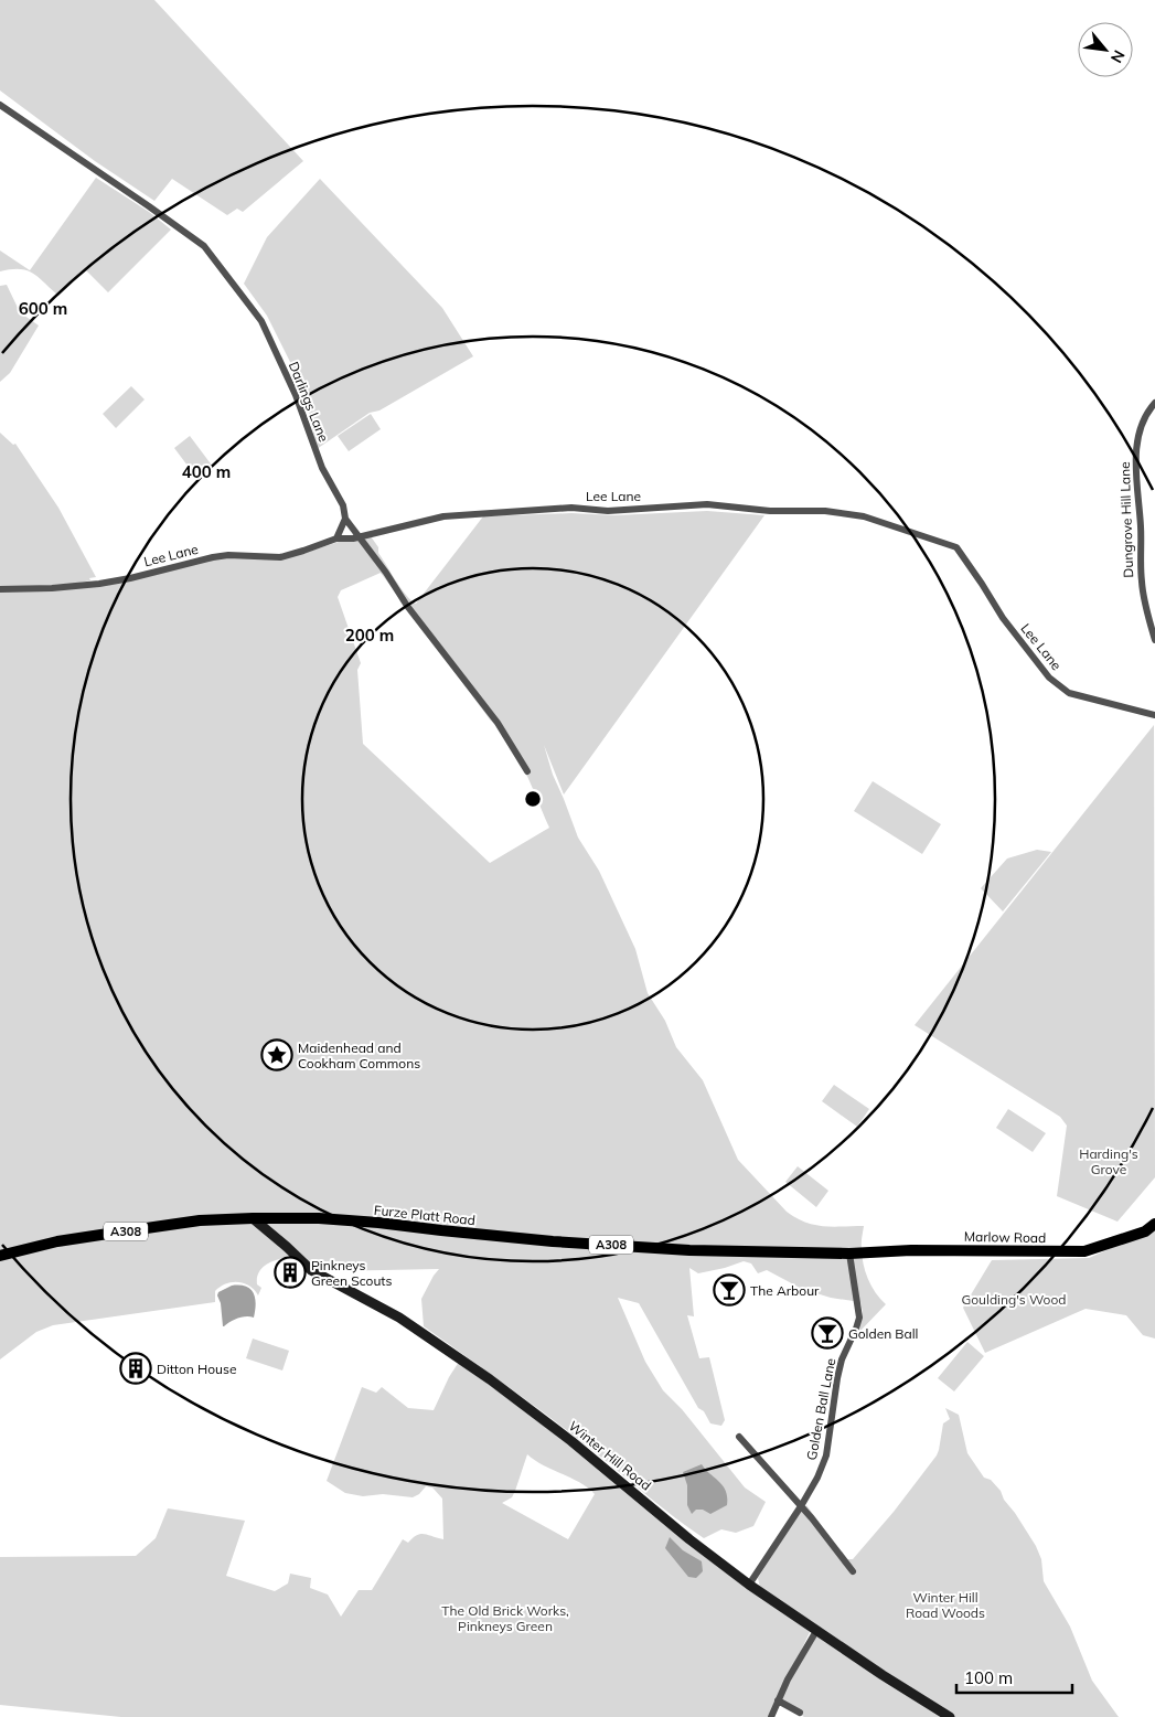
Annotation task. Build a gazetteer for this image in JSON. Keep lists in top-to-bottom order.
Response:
{
  "streets": {
    "main road": ["Furze Platt Road", "A308", "Marlow Road"],
    "street": [
      "Darlings Lane",
      "Lee Lane",
      "Dungrove Hill Lane",
      "Golden Ball Lane",
      "Winter Hill Road"
    ]
  },
  "crossings": [
    ["Darlings Lane", "Lee Lane"],
    ["Furze Platt Road", "Marlow Road"],
    ["Furze Platt Road", "Golden Ball Lane"],
    ["Furze Platt Road", "Winter Hill Road"],
    ["Marlow Road", "Golden Ball Lane"],
    ["Golden Ball Lane", "Winter Hill Road"]
  ],
  "parks": [
    "Harding's Grove",
    "Goulding's Wood",
    "Winter Hill Road Woods",
    "The Old Brick Works, Pinkneys Green"
  ],
  "places": {
    "place": ["Maidenhead and Cookham Commons"],
    "building": ["Pinkneys Green Scouts", "Ditton House"],
    "bar": ["The Arbour", "Golden Ball"]
  },
  "scale_bar": "100 m",
  "north": "bottom right",
  "rings": ["600 m", "400 m", "200 m"]
}
